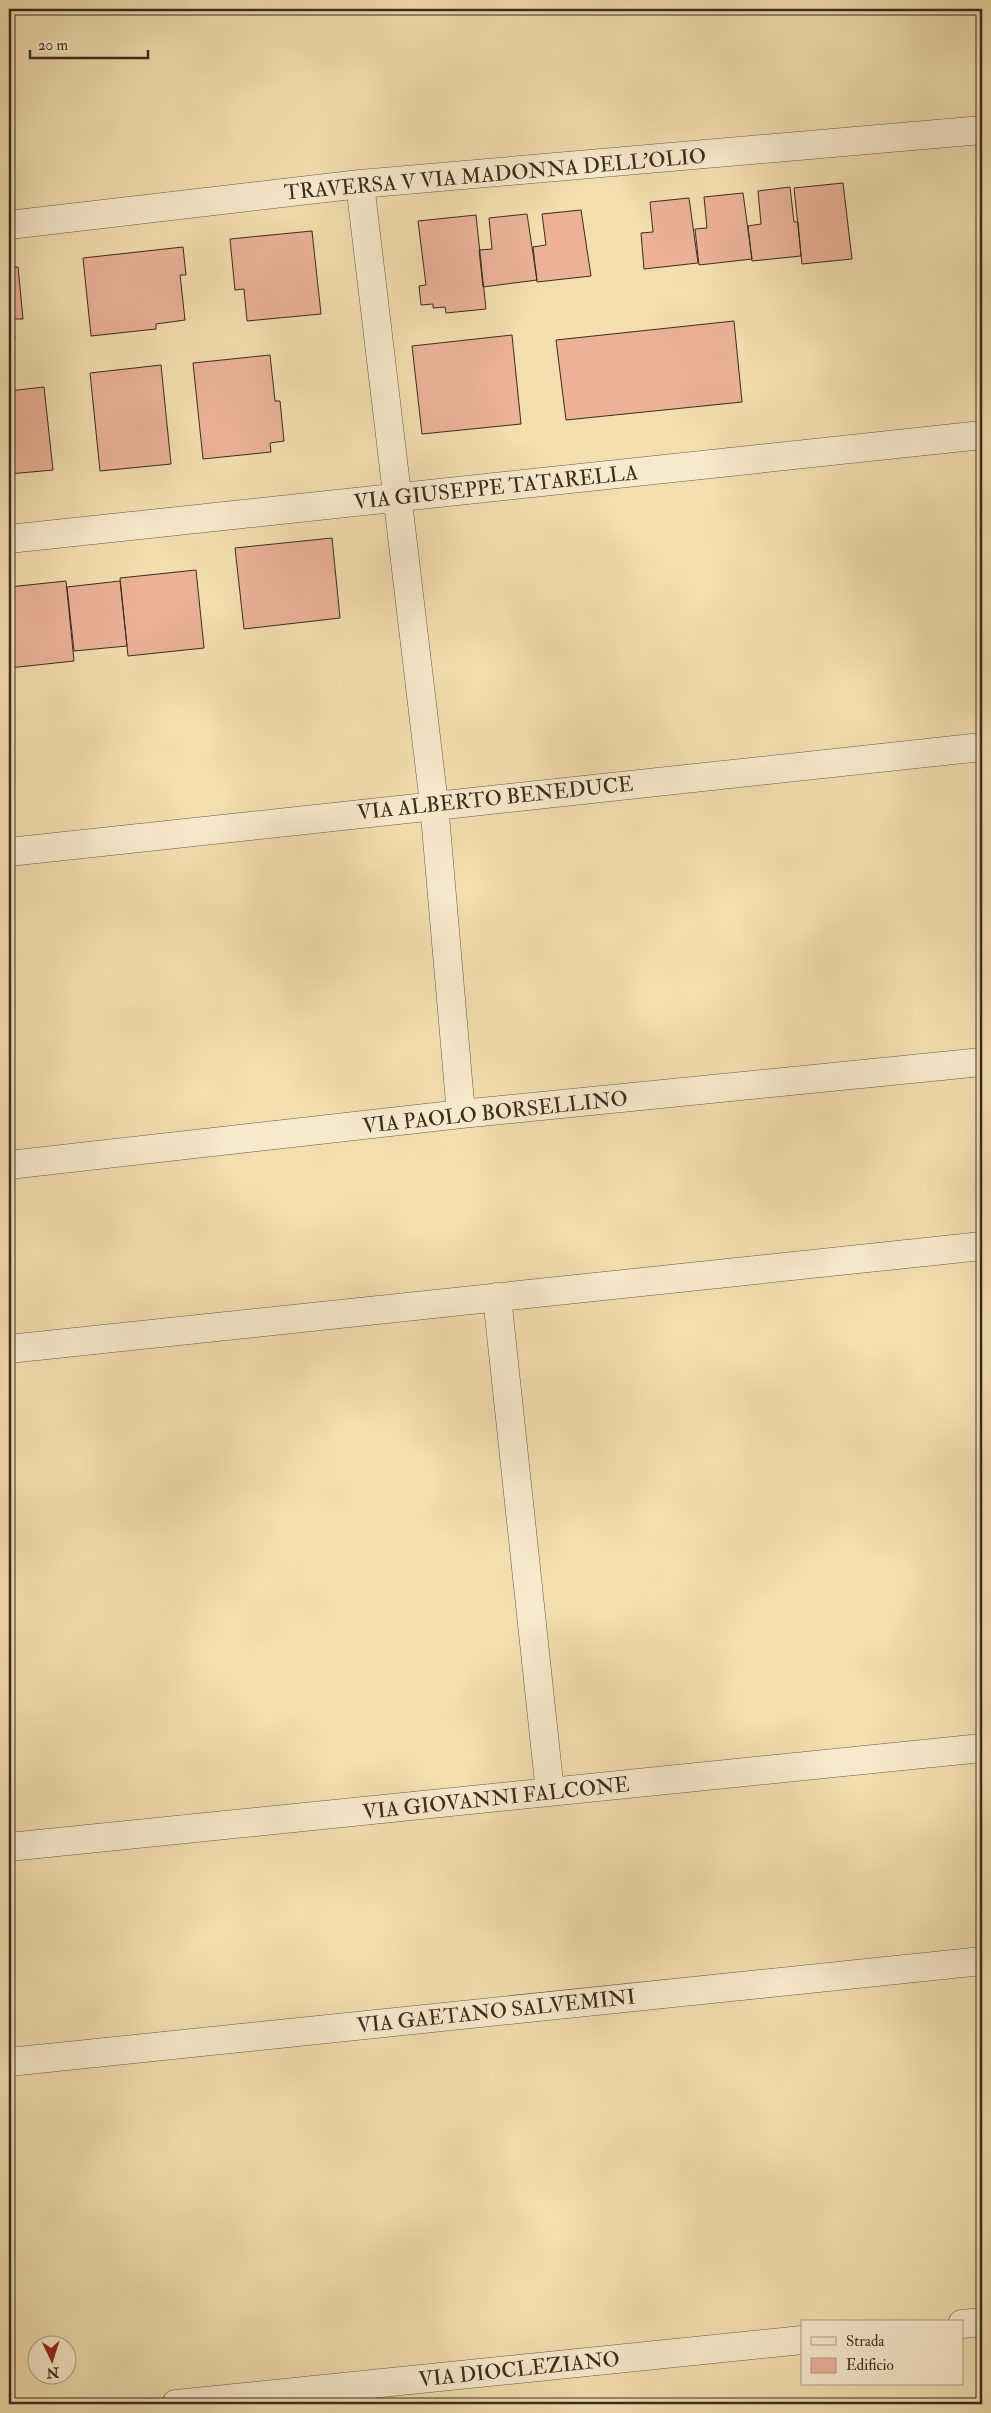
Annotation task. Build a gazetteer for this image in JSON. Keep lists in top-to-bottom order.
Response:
{
  "streets": {
    "street": [
      "TRAVERSA V VIA MADONNA DELL'OLIO",
      "VIA GIUSEPPE TATARELLA",
      "VIA ALBERTO BENEDUCE",
      "VIA PAOLO BORSELLINO",
      "VIA GIOVANNI FALCONE",
      "VIA GAETANO SALVEMINI",
      "VIA DIOCLEZIANO"
    ]
  },
  "legend": ["Strada", "Edificio"],
  "scale_bar": "20 m",
  "north": "bottom"
}
